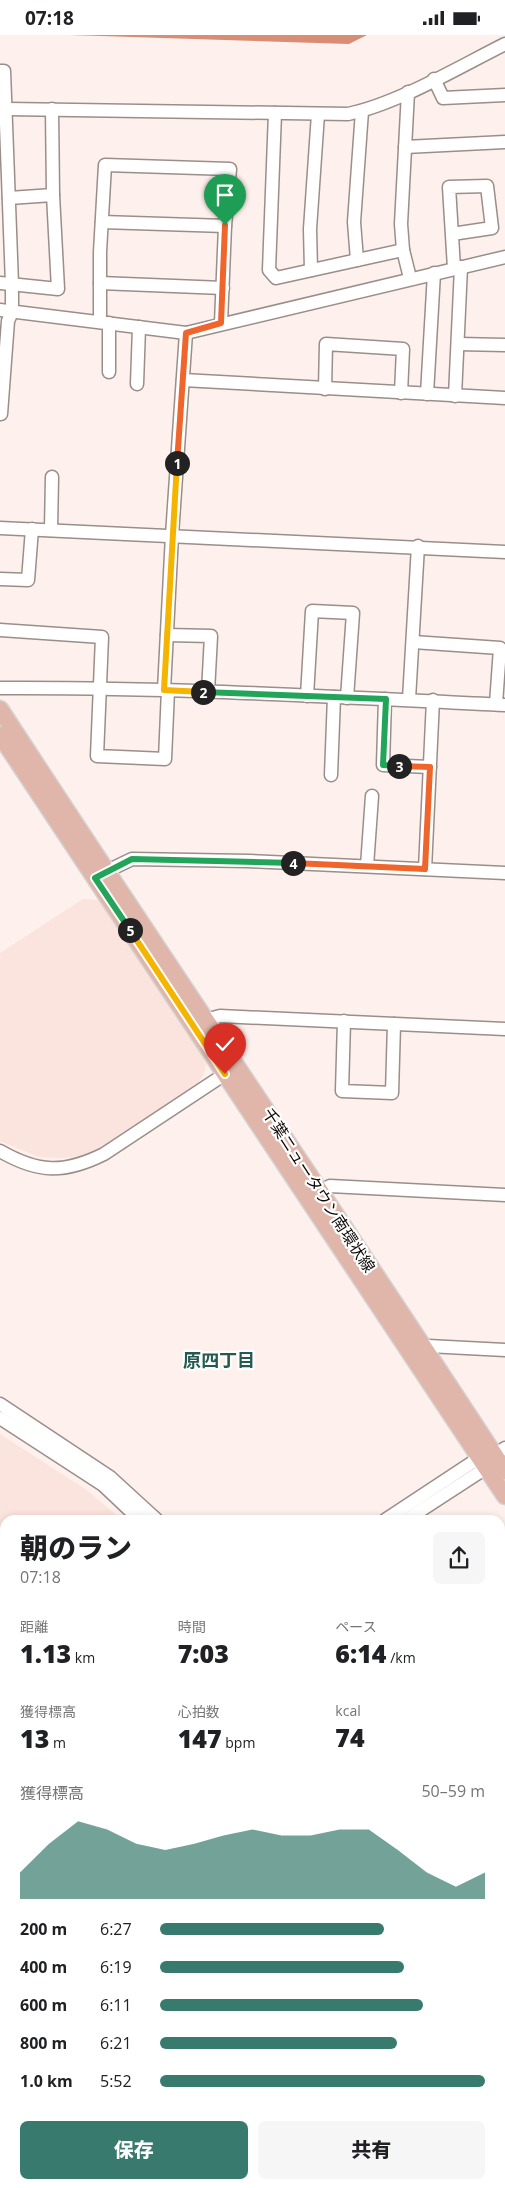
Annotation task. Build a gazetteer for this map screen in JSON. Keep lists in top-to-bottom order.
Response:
{
  "streets": {
    "main road": ["千葉ニュータウン南環状線"]
  },
  "districts": ["原四丁目"],
  "page": {
    "status": "07:18",
    "pins": [
      "1",
      "2",
      "3",
      "4",
      "5"
    ],
    "heading": ["朝のラン", "07:18"],
    "stats": [
      ["距離", "1.13 km"],
      ["時間", "7:03"],
      ["ペース", "6:14 /km"],
      ["獲得標高", "13 m"],
      ["心拍数", "147 bpm"],
      ["kcal", "74"]
    ],
    "chart": ["獲得標高", "50–59 m"],
    "list": [
      {
        "name": "200 m",
        "note": "6:27"
      },
      {
        "name": "400 m",
        "note": "6:19"
      },
      {
        "name": "600 m",
        "note": "6:11"
      },
      {
        "name": "800 m",
        "note": "6:21"
      },
      {
        "name": "1.0 km",
        "note": "5:52"
      }
    ],
    "buttons": ["保存", "共有"]
  }
}
